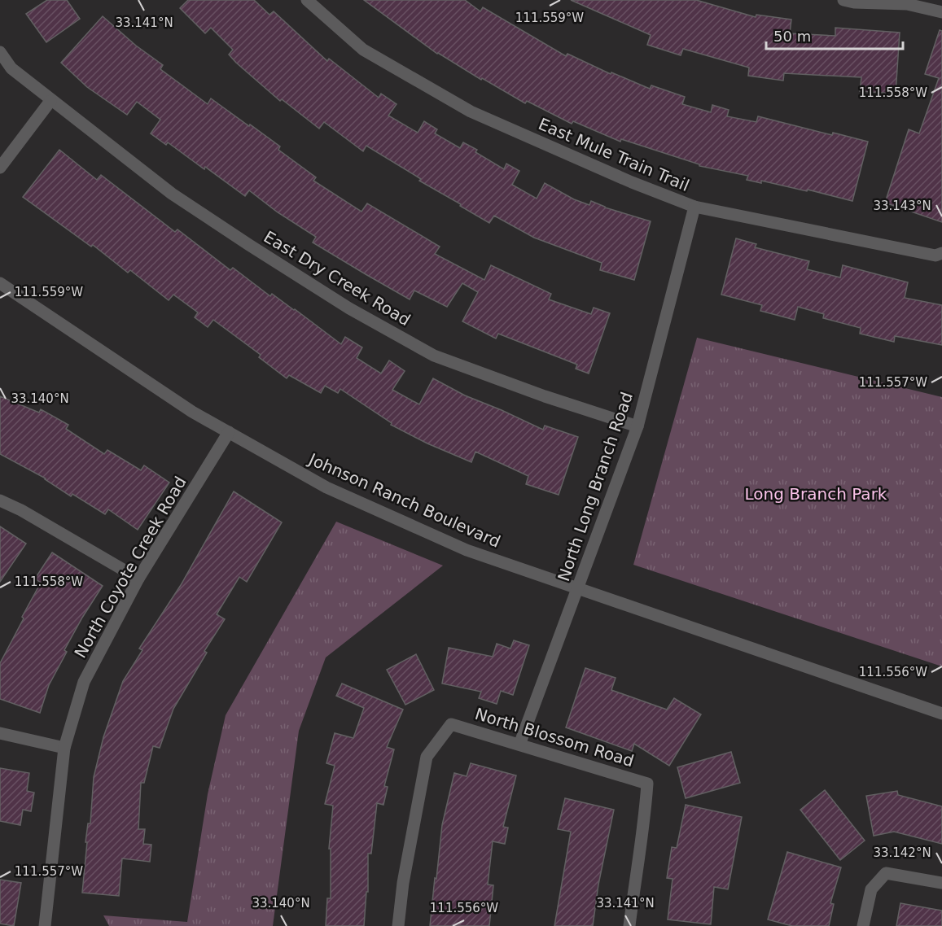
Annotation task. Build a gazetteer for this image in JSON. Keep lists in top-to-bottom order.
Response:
{
  "streets": {
    "street": [
      "East Mule Train Trail",
      "East Dry Creek Road",
      "North Long Branch Road",
      "Johnson Ranch Boulevard",
      "North Coyote Creek Road",
      "North Blossom Road"
    ]
  },
  "crossings": [
    ["East Mule Train Trail", "North Long Branch Road"],
    ["East Dry Creek Road", "North Long Branch Road"],
    ["North Long Branch Road", "Johnson Ranch Boulevard"],
    ["North Long Branch Road", "North Blossom Road"],
    ["Johnson Ranch Boulevard", "North Coyote Creek Road"]
  ],
  "parks": ["Long Branch Park"],
  "scale_bar": "50 m",
  "coordinates": [
    "111.559°W",
    "33.141°N",
    "111.558°W",
    "33.143°N",
    "111.557°W",
    "33.140°N",
    "111.556°W",
    "33.142°N"
  ]
}
